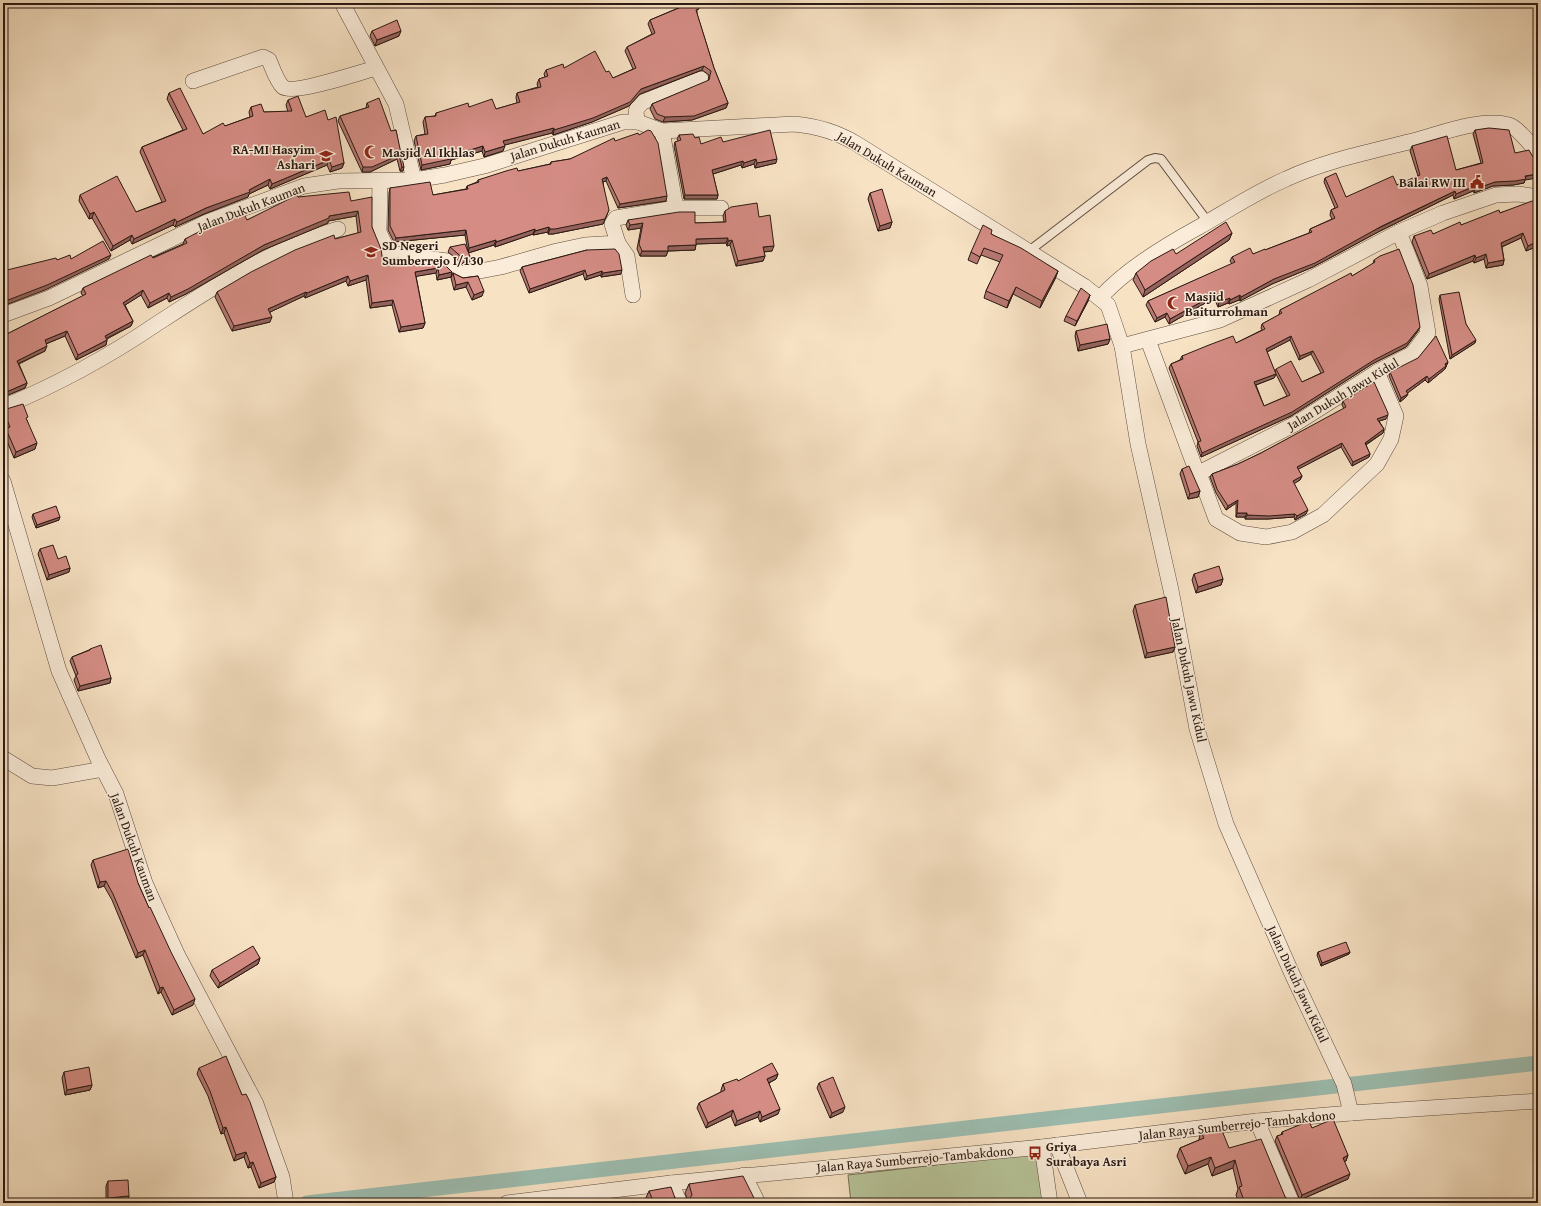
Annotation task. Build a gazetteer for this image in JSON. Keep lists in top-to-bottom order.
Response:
{
  "streets": {
    "street": ["Jalan Dukuh Kauman", "Jalan Dukuh Jawu Kidul", "Jalan Raya Sumberrejo-Tambakdono"]
  },
  "crossings": [
    ["Jalan Dukuh Kauman", "Jalan Dukuh Jawu Kidul"],
    ["Jalan Dukuh Jawu Kidul", "Jalan Raya Sumberrejo-Tambakdono"]
  ],
  "places": {
    "mosque": ["Masjid Al Ikhlas", "Masjid Baiturrohman"],
    "school or university": ["RA-MI Hasyim Ashari", "SD Negeri Sumberrejo I/130"],
    "public building": ["Balai RW III"],
    "bus stop": ["Griya Surabaya Asri"]
  }
}
